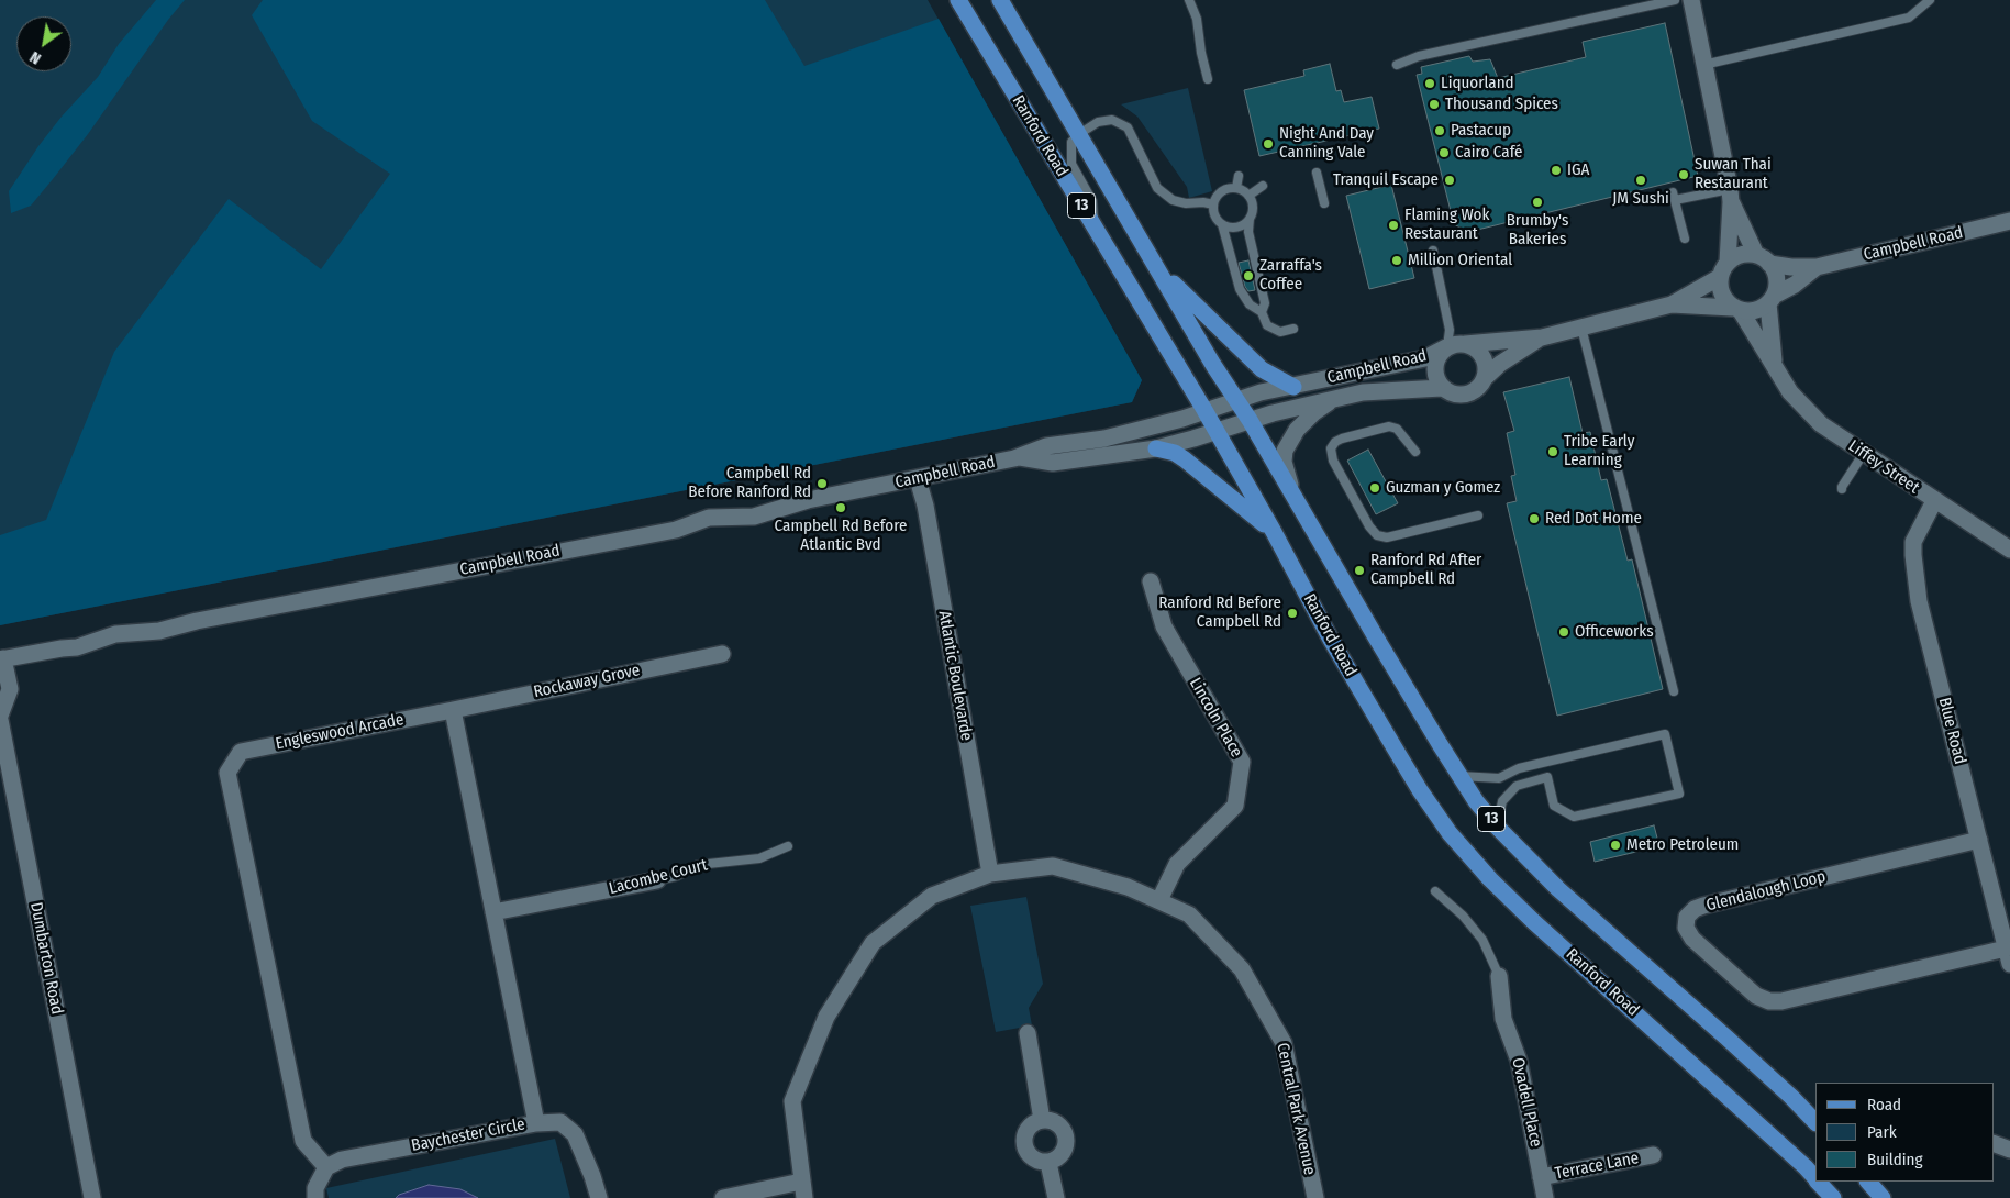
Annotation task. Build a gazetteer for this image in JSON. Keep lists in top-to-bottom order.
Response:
{
  "streets": {
    "main road": ["Ranford Road", "13"],
    "street": [
      "Campbell Road",
      "Liffey Street",
      "Atlantic Boulevarde",
      "Rockaway Grove",
      "Lincoln Place",
      "Blue Road",
      "Engleswood Arcade",
      "Lacombe Court",
      "Glendalough Loop",
      "Dumbarton Road",
      "Ovadell Place",
      "Central Park Avenue",
      "Baychester Circle",
      "Terrace Lane"
    ]
  },
  "crossings": [
    ["Ranford Road", "Campbell Road"],
    ["13", "Campbell Road"],
    ["Campbell Road", "Liffey Street"],
    ["Campbell Road", "Atlantic Boulevarde"],
    ["Campbell Road", "Dumbarton Road"],
    ["Liffey Street", "Blue Road"],
    ["Atlantic Boulevarde", "Central Park Avenue"],
    ["Rockaway Grove", "Engleswood Arcade"],
    ["Lincoln Place", "Central Park Avenue"],
    ["Blue Road", "Glendalough Loop"],
    ["Engleswood Arcade", "Baychester Circle"],
    ["Ovadell Place", "Terrace Lane"]
  ],
  "places": [
    "Liquorland",
    "Thousand Spices",
    "Pastacup",
    "Night And Day Canning Vale",
    "Cairo Café",
    "IGA",
    "Suwan Thai Restaurant",
    "Tranquil Escape",
    "JM Sushi",
    "Brumby's Bakeries",
    "Flaming Wok Restaurant",
    "Million Oriental",
    "Zarraffa's Coffee",
    "Tribe Early Learning",
    "Campbell Rd Before Ranford Rd",
    "Guzman y Gomez",
    "Campbell Rd Before Atlantic Bvd",
    "Red Dot Home",
    "Ranford Rd After Campbell Rd",
    "Ranford Rd Before Campbell Rd",
    "Officeworks",
    "Metro Petroleum"
  ],
  "legend": ["Road", "Park", "Building"],
  "north": "bottom left"
}
